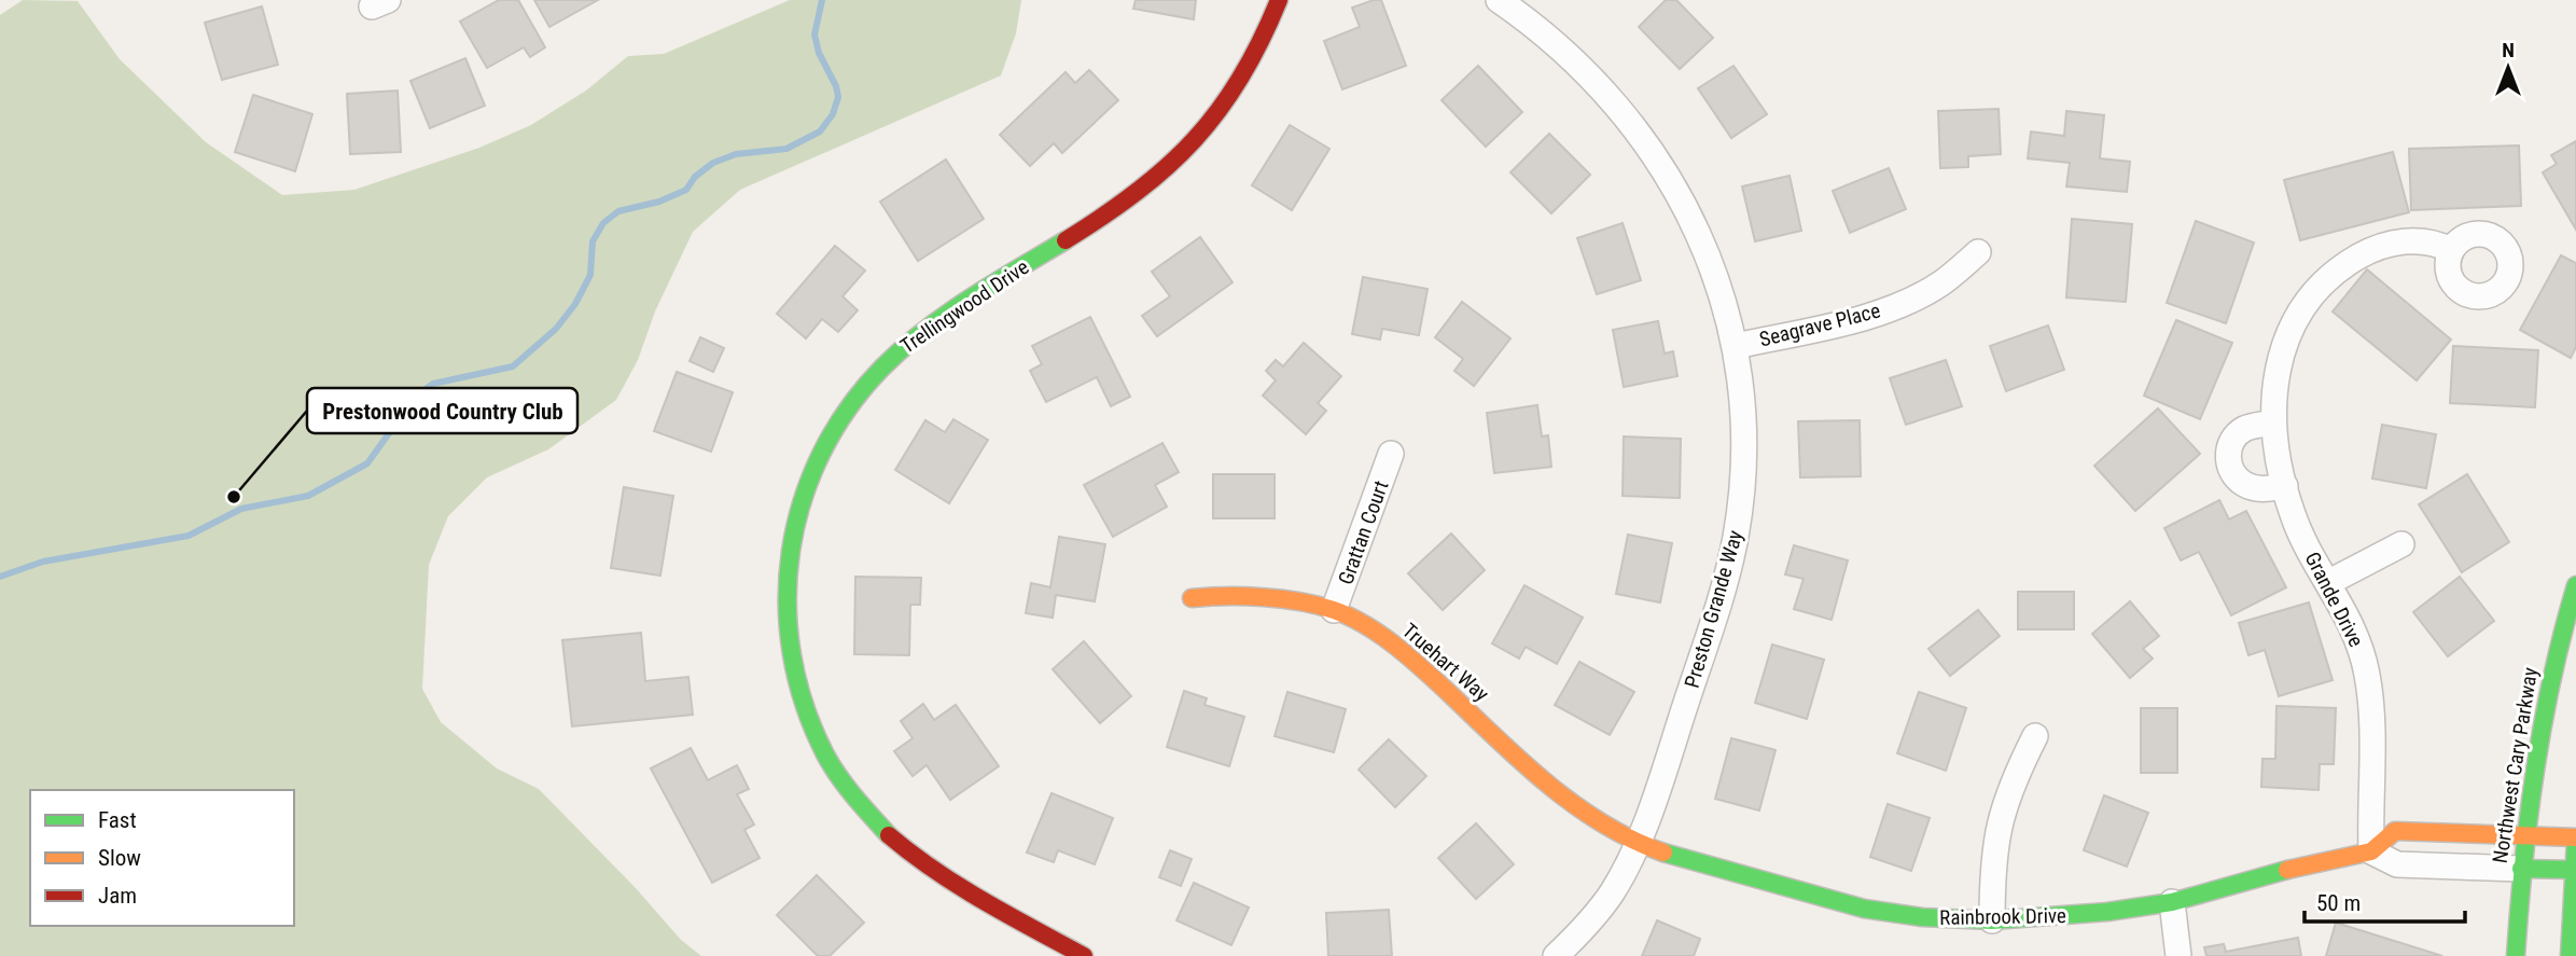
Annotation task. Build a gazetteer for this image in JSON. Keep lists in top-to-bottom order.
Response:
{
  "streets": {
    "street": [
      "Trellingwood Drive",
      "Seagrave Place",
      "Grattan Court",
      "Grande Drive",
      "Preston Grande Way",
      "Truehart Way",
      "Northwest Cary Parkway",
      "Rainbrook Drive"
    ]
  },
  "crossings": [
    ["Seagrave Place", "Preston Grande Way"],
    ["Grattan Court", "Truehart Way"],
    ["Grande Drive", "Rainbrook Drive"],
    ["Preston Grande Way", "Truehart Way"],
    ["Preston Grande Way", "Rainbrook Drive"],
    ["Truehart Way", "Rainbrook Drive"],
    ["Northwest Cary Parkway", "Rainbrook Drive"]
  ],
  "places": ["Prestonwood Country Club"],
  "legend": ["Fast", "Slow", "Jam"],
  "scale_bar": "50 m",
  "north": "top"
}
